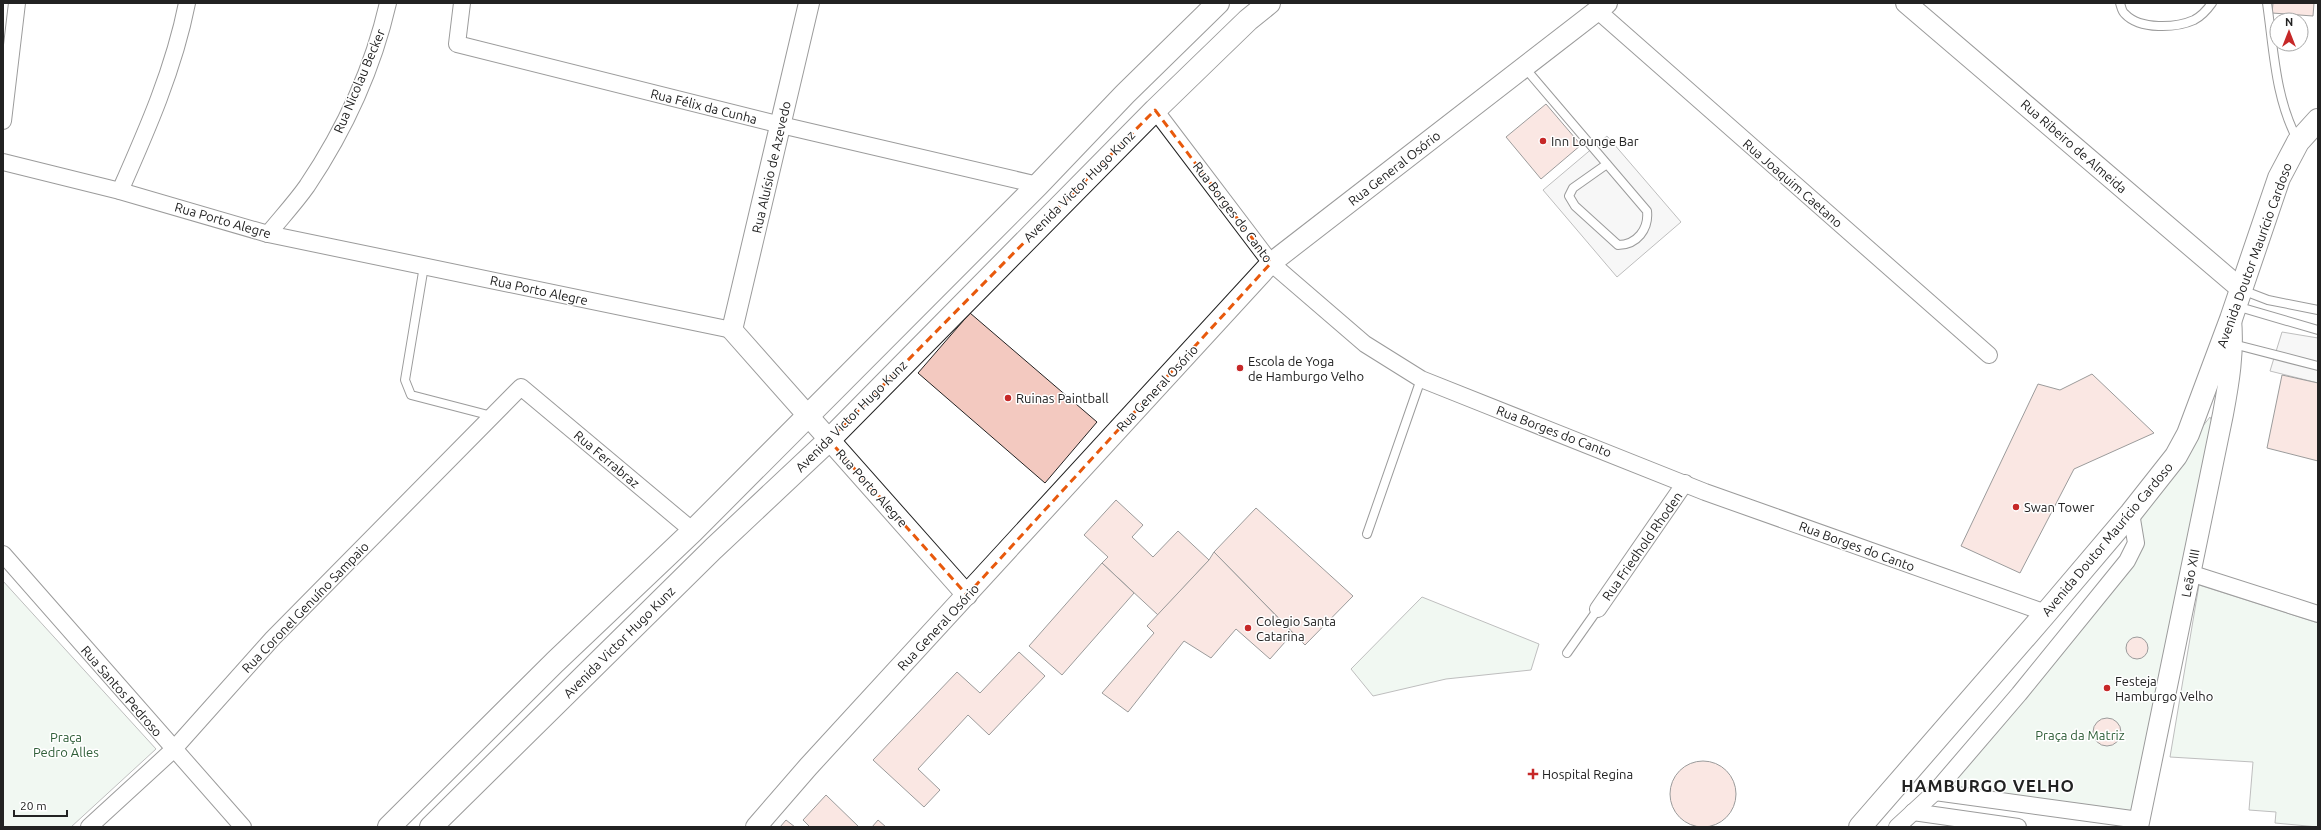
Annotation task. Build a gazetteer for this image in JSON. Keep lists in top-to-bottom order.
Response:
{
  "streets": {
    "main road": ["Avenida Victor Hugo Kunz", "Avenida Doutor Maurício Cardoso"],
    "street": [
      "Rua Nicolau Becker",
      "Rua Félix da Cunha",
      "Rua Ribeiro de Almeida",
      "Rua Aluísio de Azevedo",
      "Rua General Osório",
      "Rua Joaquim Caetano",
      "Rua Borges do Canto",
      "Rua Porto Alegre",
      "Rua Ferrabraz",
      "Rua Friedhold Rhoden",
      "Leão XIII",
      "Rua Coronel Genuíno Sampaio",
      "Rua Santos Pedroso"
    ]
  },
  "crossings": [
    ["Rua Nicolau Becker", "Rua Porto Alegre"],
    ["Rua Félix da Cunha", "Rua Aluísio de Azevedo"],
    ["Rua Ribeiro de Almeida", "Avenida Doutor Maurício Cardoso"],
    ["Rua Ribeiro de Almeida", "Leão XIII"],
    ["Rua Aluísio de Azevedo", "Rua Porto Alegre"],
    ["Rua General Osório", "Rua Joaquim Caetano"],
    ["Rua General Osório", "Rua Borges do Canto"],
    ["Rua General Osório", "Rua Porto Alegre"],
    ["Avenida Victor Hugo Kunz", "Rua Borges do Canto"],
    ["Avenida Victor Hugo Kunz", "Rua Porto Alegre"],
    ["Rua Borges do Canto", "Avenida Doutor Maurício Cardoso"],
    ["Rua Borges do Canto", "Rua Friedhold Rhoden"],
    ["Avenida Doutor Maurício Cardoso", "Leão XIII"],
    ["Rua Ferrabraz", "Rua Coronel Genuíno Sampaio"],
    ["Rua Coronel Genuíno Sampaio", "Rua Santos Pedroso"]
  ],
  "districts": ["HAMBURGO VELHO"],
  "parks": ["Praça da Matriz", "Praça Pedro Alles"],
  "places": {
    "other": [
      "Inn Lounge Bar",
      "Escola de Yoga de Hamburgo Velho",
      "Ruinas Paintball",
      "Swan Tower",
      "Colegio Santa Catarina",
      "Festeja Hamburgo Velho"
    ],
    "health": ["Hospital Regina"]
  },
  "scale_bar": "20 m",
  "north": "top"
}
